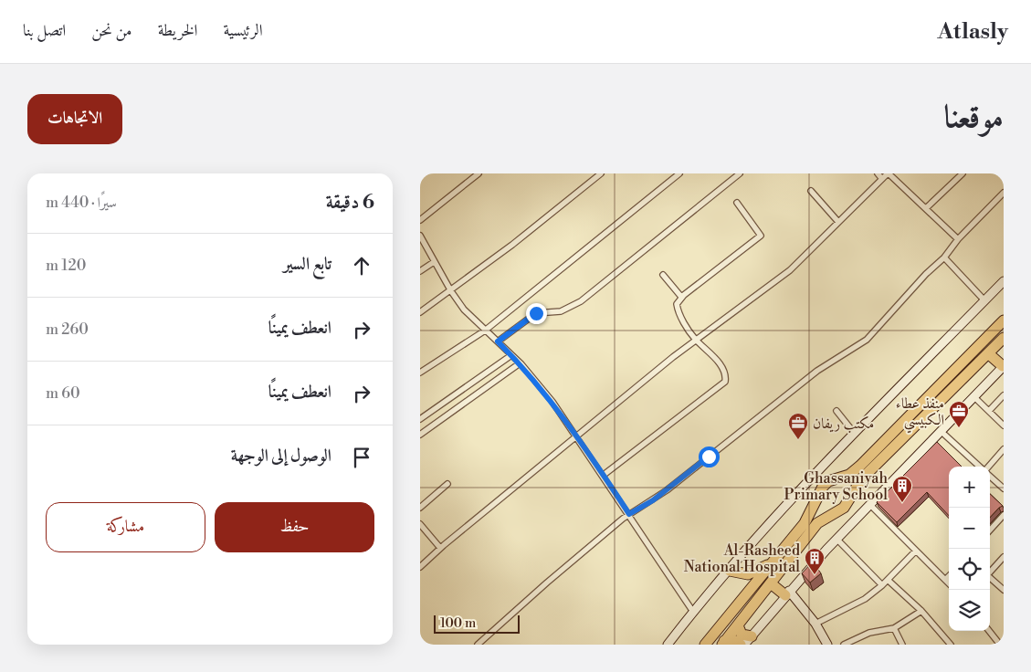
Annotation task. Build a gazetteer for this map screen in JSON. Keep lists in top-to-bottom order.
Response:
{
  "places": {
    "office": ["منفذ عطاء الكبيسي", "مكتب ريفان"],
    "building": ["Ghassaniyah Primary School", "Al-Rasheed National Hospital"]
  },
  "scale_bar": "100 m",
  "page": {
    "header": "Atlasly",
    "nav": [
      "الرئيسية",
      "الخريطة",
      "من نحن",
      "اتصل بنا"
    ],
    "title": "موقعنا",
    "buttons": [
      "الاتجاهات",
      ["حفظ", "مشاركة"]
    ],
    "heading": ["6 دقيقة", "سيرًا · 440 m"],
    "list": [
      ["تابع السير", "120 m"],
      ["انعطف يمينًا", "260 m"],
      ["انعطف يمينًا", "60 m"],
      "الوصول إلى الوجهة"
    ],
    "map_buttons": ["+", "−"],
    "scale": "100 m"
  }
}
